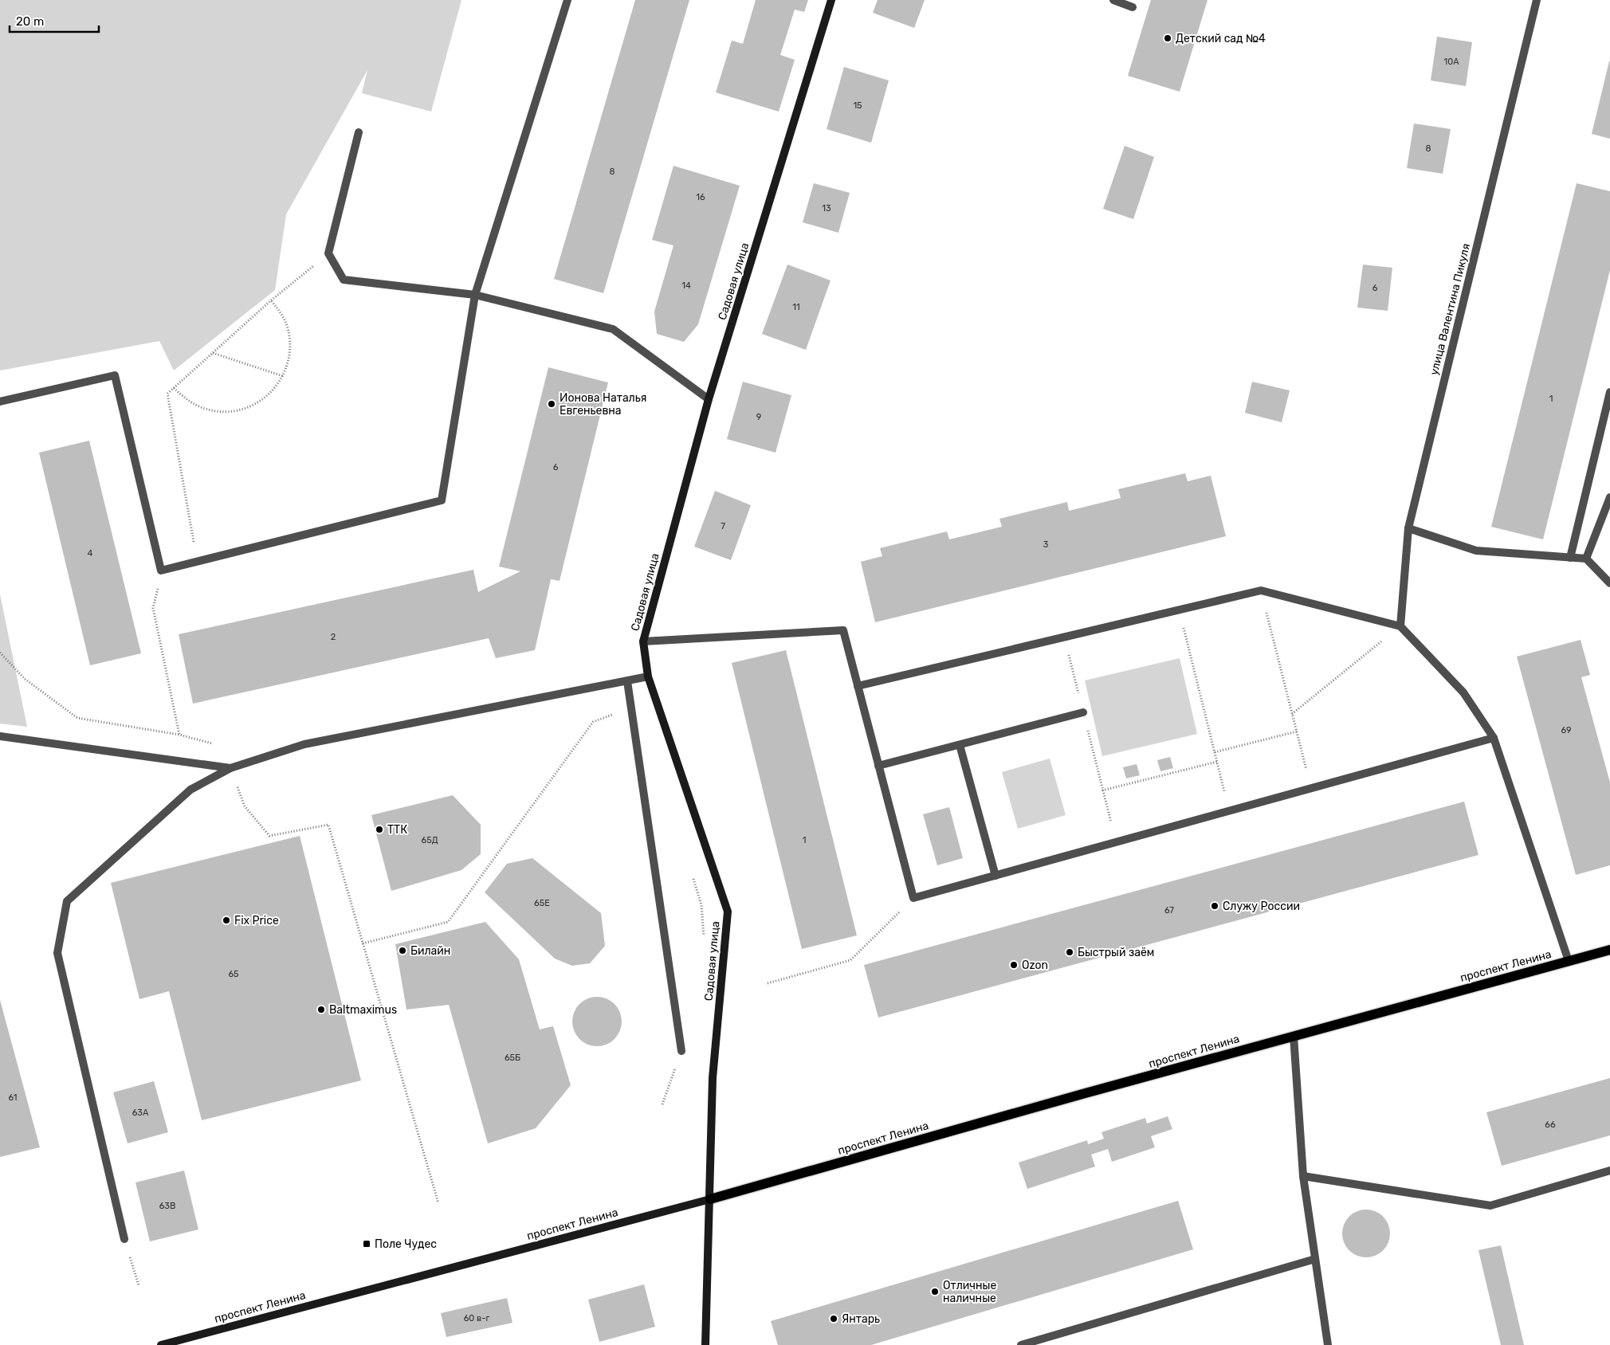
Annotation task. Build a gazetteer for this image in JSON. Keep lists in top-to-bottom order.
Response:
{
  "streets": {
    "main road": ["проспект Ленина"],
    "street": ["Садовая улица", "улица Валентина Пикуля"]
  },
  "crossings": [
    ["Садовая улица", "проспект Ленина"]
  ],
  "places": {
    "other": [
      "Детский сад №4",
      "Ионова Наталья Евгеньевна",
      "ТТК",
      "Служу России",
      "Fix Price",
      "Билайн",
      "Быстрый заём",
      "Ozon",
      "Baltmaximus",
      "Отличные наличные",
      "Янтарь"
    ],
    "transit": ["Поле Чудес"]
  },
  "house_numbers": [
    "10А",
    "15",
    "8",
    "8",
    "16",
    "13",
    "14",
    "6",
    "11",
    "1",
    "9",
    "6",
    "7",
    "3",
    "4",
    "2",
    "69",
    "65Д",
    "1",
    "65Е",
    "67",
    "65",
    "65Б",
    "61",
    "63А",
    "66",
    "63В",
    "60 в-г"
  ],
  "scale_bar": "20 m"
}
